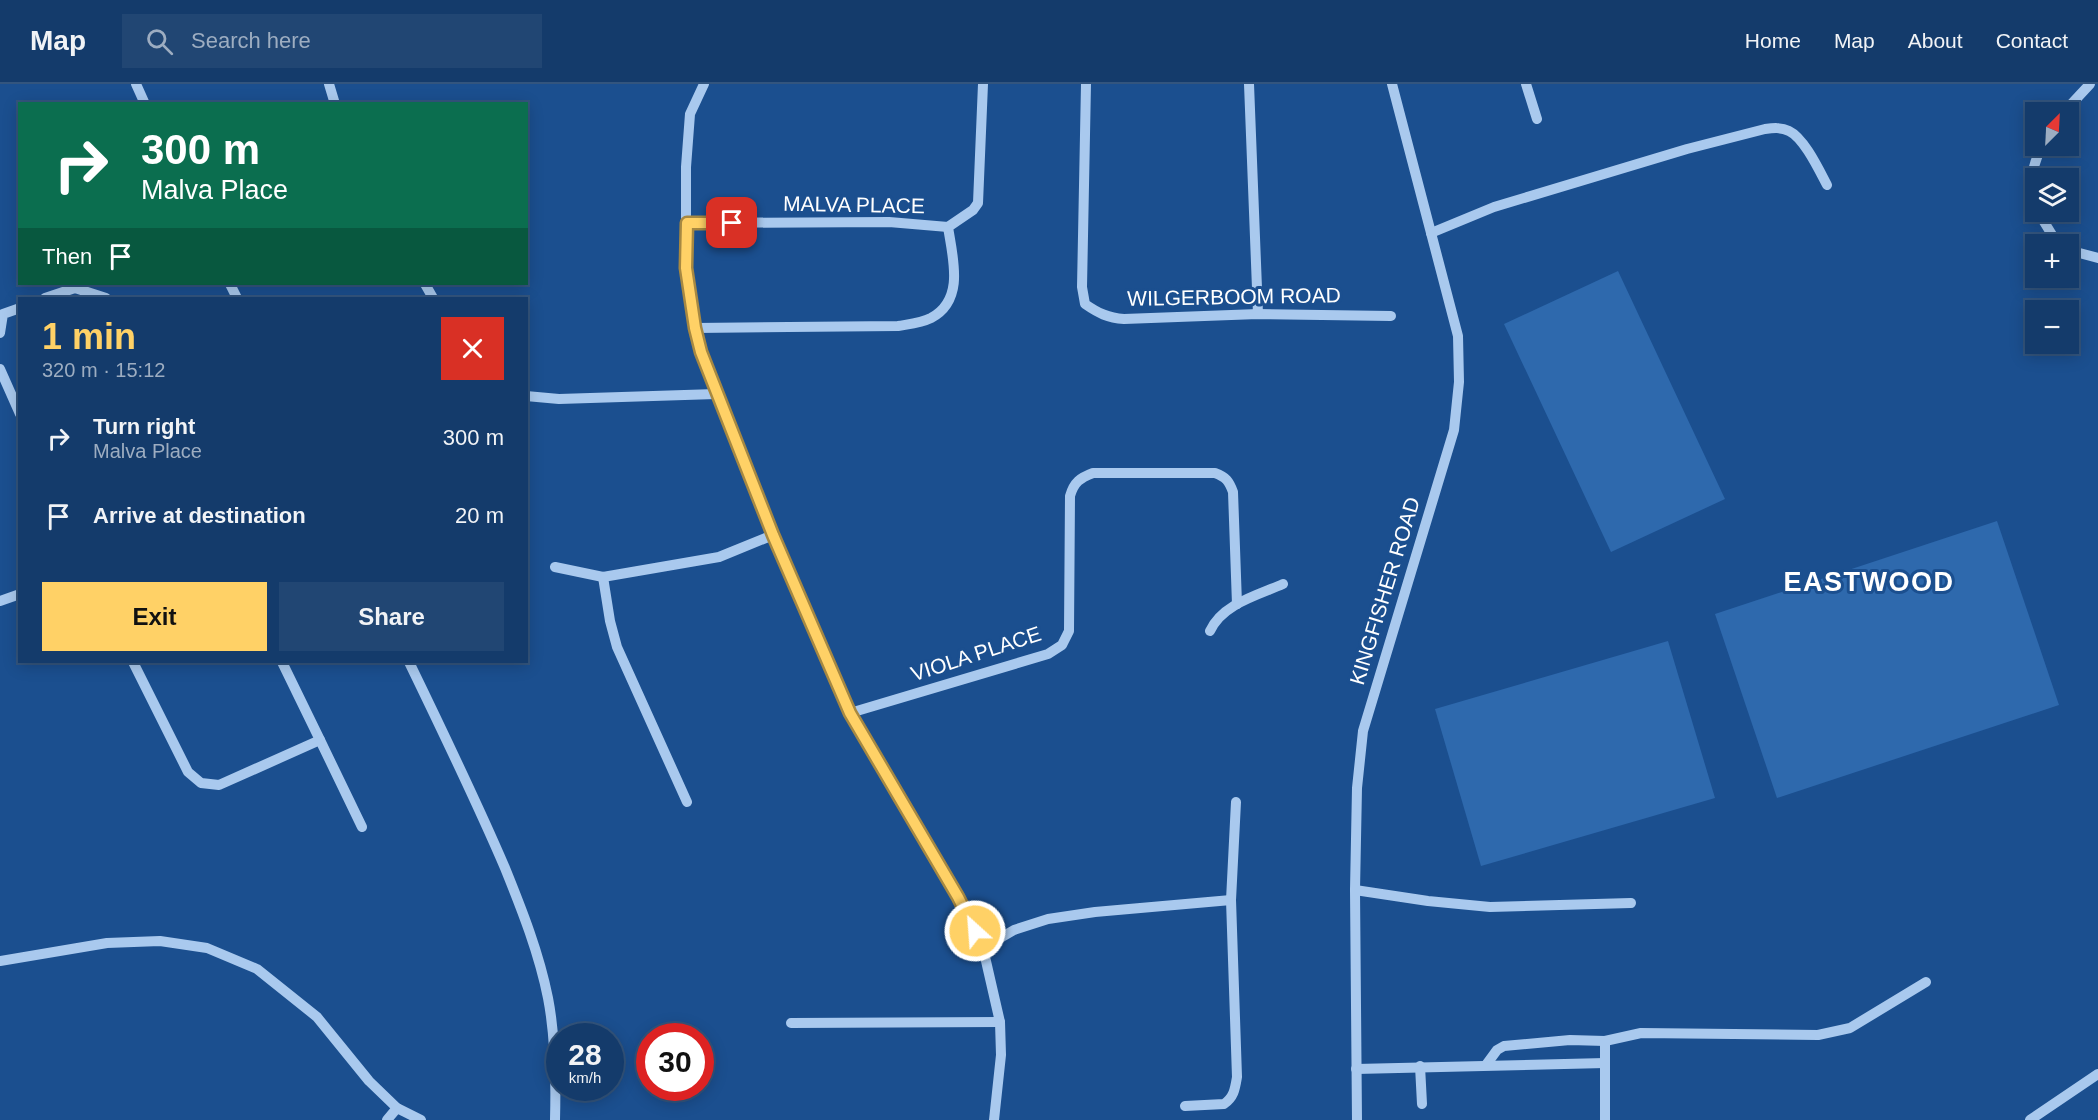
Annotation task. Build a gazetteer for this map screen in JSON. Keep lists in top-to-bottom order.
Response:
{
  "streets": {
    "street": [
      "MALVA PLACE",
      "WILGERBOOM ROAD",
      "KINGFISHER ROAD",
      "VIOLA PLACE"
    ]
  },
  "districts": ["EASTWOOD"],
  "north": "top right",
  "page": {
    "header": "Map",
    "search": "Search here",
    "nav": [
      "Home",
      "Map",
      "About",
      "Contact"
    ],
    "map_buttons": ["+", "−"],
    "turn": ["300 m", "Malva Place"],
    "then": "Then",
    "heading": ["1 min", "320 m · 15:12"],
    "list": [
      {
        "name": "Turn right",
        "note": "Malva Place",
        "value": "300 m"
      },
      {
        "name": "Arrive at destination",
        "value": "20 m"
      }
    ],
    "buttons": ["Exit", "Share"],
    "speed": "28 km/h",
    "limit": "30"
  }
}
